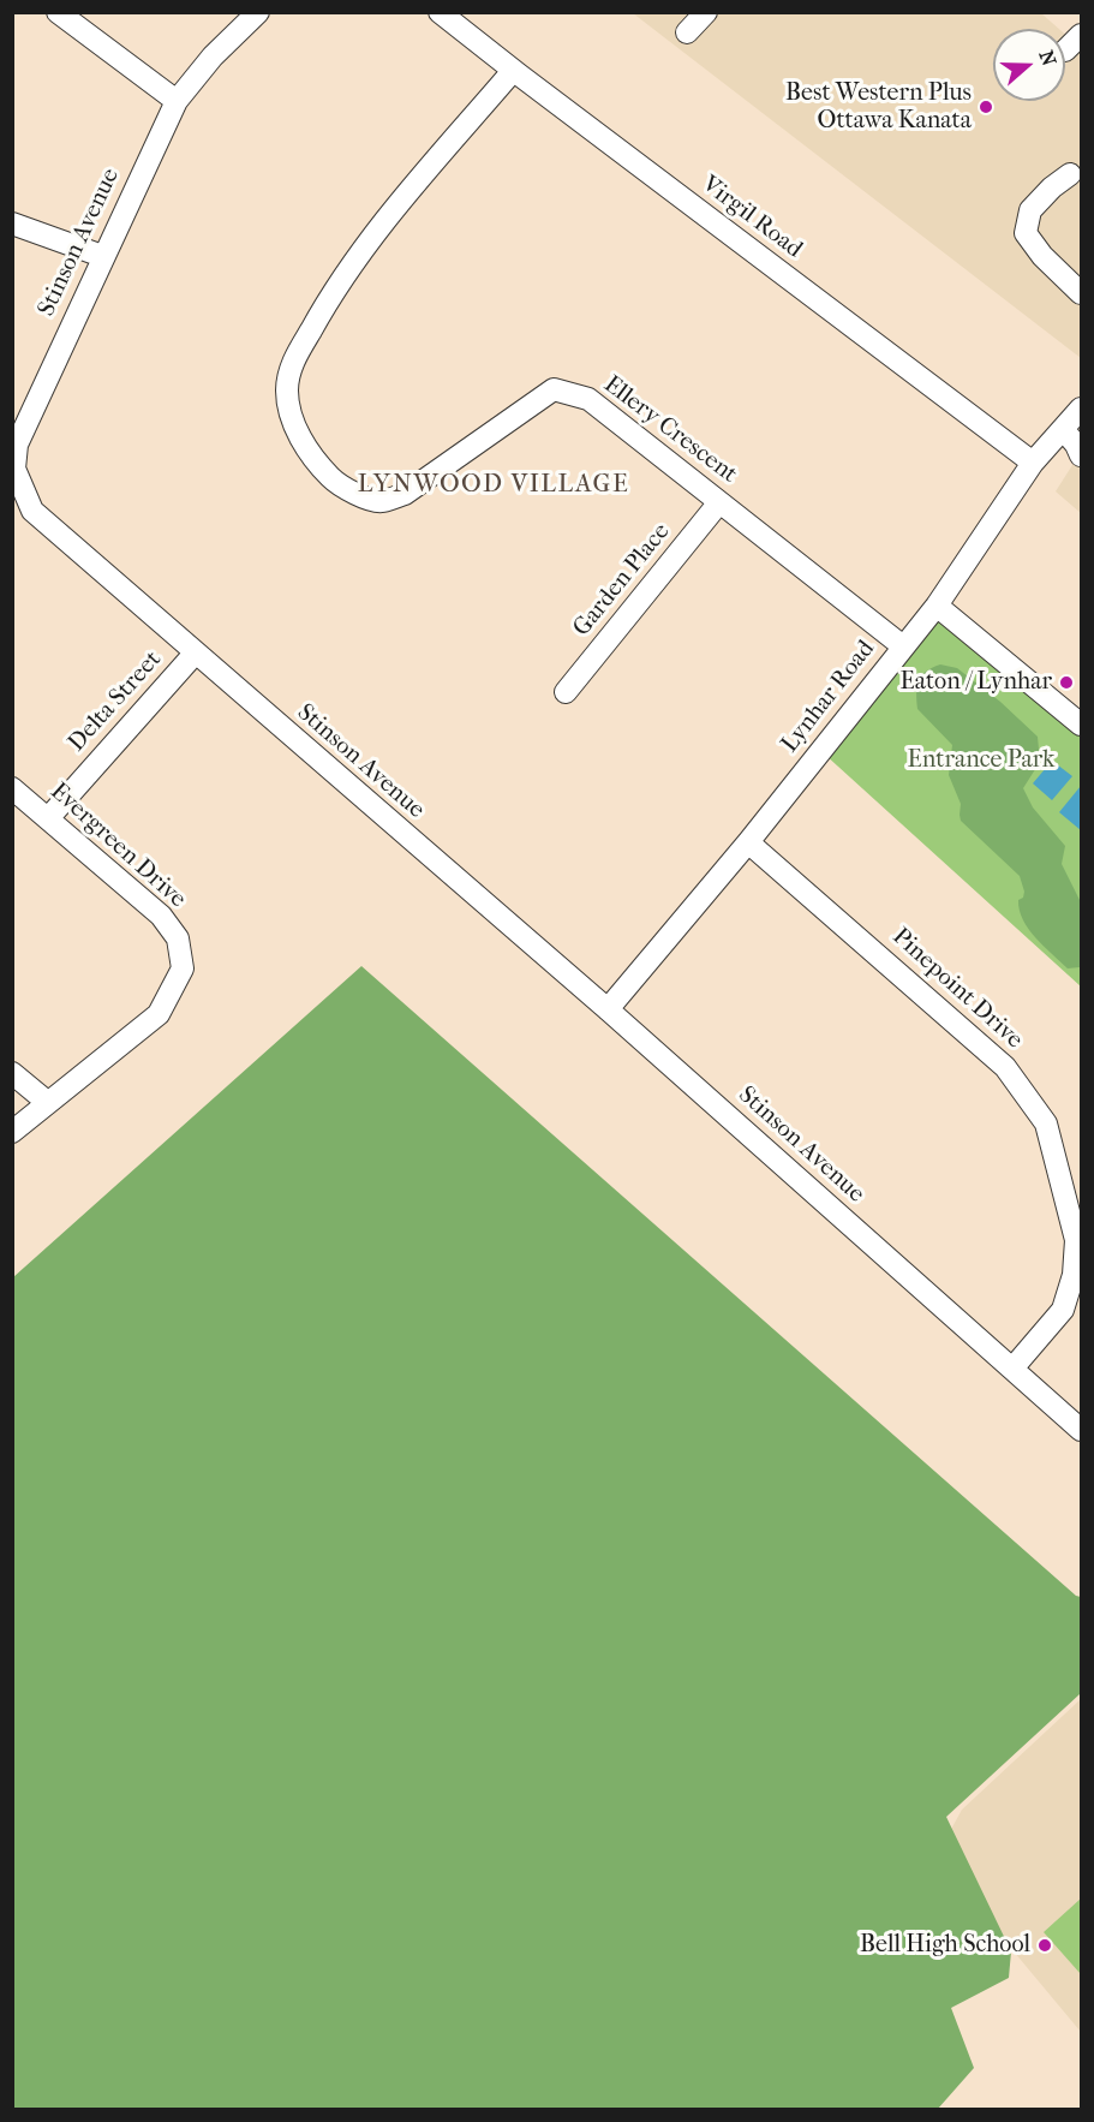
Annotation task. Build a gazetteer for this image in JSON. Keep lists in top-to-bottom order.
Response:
{
  "streets": {
    "street": [
      "Virgil Road",
      "Stinson Avenue",
      "Ellery Crescent",
      "Garden Place",
      "Lynhar Road",
      "Delta Street",
      "Evergreen Drive",
      "Pinepoint Drive"
    ]
  },
  "crossings": [
    ["Virgil Road", "Ellery Crescent"],
    ["Virgil Road", "Lynhar Road"],
    ["Stinson Avenue", "Lynhar Road"],
    ["Stinson Avenue", "Delta Street"],
    ["Stinson Avenue", "Pinepoint Drive"],
    ["Ellery Crescent", "Garden Place"],
    ["Ellery Crescent", "Lynhar Road"],
    ["Lynhar Road", "Pinepoint Drive"],
    ["Delta Street", "Evergreen Drive"]
  ],
  "districts": ["LYNWOOD VILLAGE"],
  "parks": ["Entrance Park"],
  "places": ["Best Western Plus Ottawa Kanata", "Eaton / Lynhar", "Bell High School"],
  "north": "right"
}
